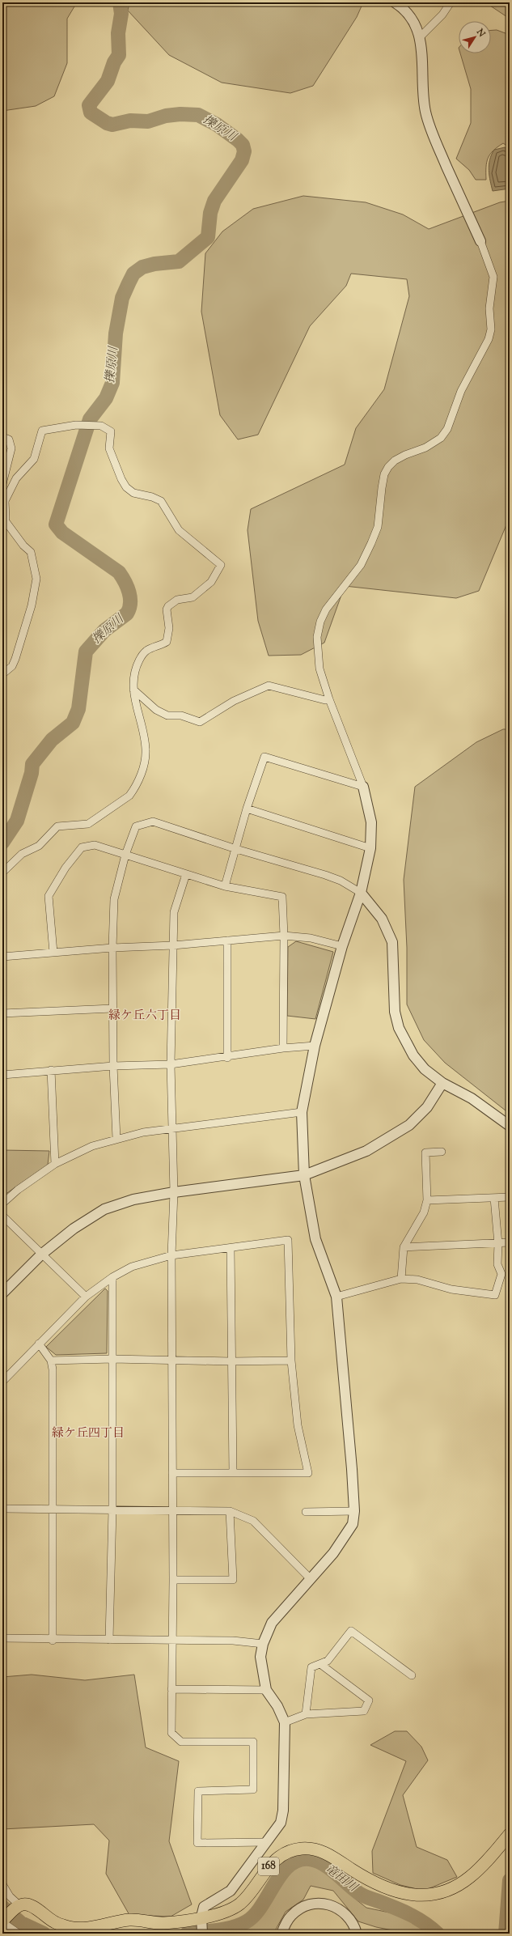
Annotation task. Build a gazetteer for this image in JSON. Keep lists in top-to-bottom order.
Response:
{
  "streets": {
    "highway": ["168"]
  },
  "districts": ["緑ケ丘六丁目", "緑ケ丘四丁目"],
  "water": ["擽原川", "竜田川"],
  "north": "top right"
}
